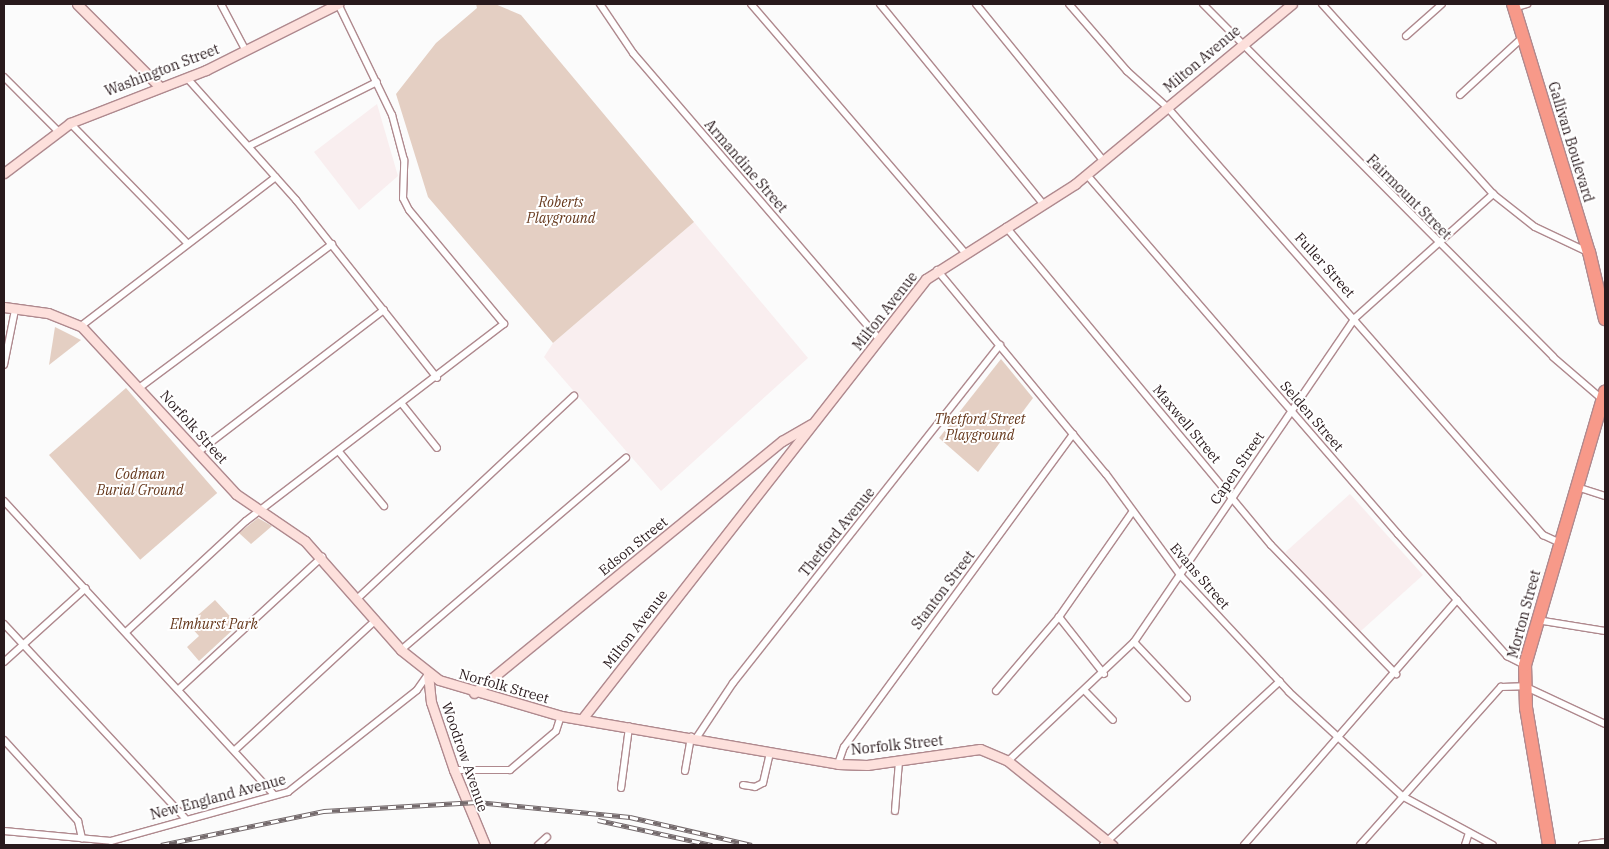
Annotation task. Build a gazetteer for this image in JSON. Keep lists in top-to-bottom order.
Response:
{
  "streets": {
    "highway": ["Gallivan Boulevard", "Morton Street"],
    "street": [
      "Milton Avenue",
      "Washington Street",
      "Armandine Street",
      "Fairmount Street",
      "Fuller Street",
      "Selden Street",
      "Maxwell Street",
      "Norfolk Street",
      "Capen Street",
      "Thetford Avenue",
      "Edson Street",
      "Evans Street",
      "Stanton Street",
      "Woodrow Avenue",
      "New England Avenue"
    ]
  },
  "crossings": [
    ["Milton Avenue", "Armandine Street"],
    ["Milton Avenue", "Fairmount Street"],
    ["Milton Avenue", "Fuller Street"],
    ["Milton Avenue", "Selden Street"],
    ["Milton Avenue", "Maxwell Street"],
    ["Milton Avenue", "Norfolk Street"],
    ["Milton Avenue", "Edson Street"],
    ["Milton Avenue", "Evans Street"],
    ["Fairmount Street", "Capen Street"],
    ["Fairmount Street", "Morton Street"],
    ["Fuller Street", "Capen Street"],
    ["Fuller Street", "Morton Street"],
    ["Selden Street", "Capen Street"],
    ["Selden Street", "Morton Street"],
    ["Maxwell Street", "Capen Street"],
    ["Norfolk Street", "Capen Street"],
    ["Norfolk Street", "Thetford Avenue"],
    ["Norfolk Street", "Edson Street"],
    ["Norfolk Street", "Stanton Street"],
    ["Norfolk Street", "Woodrow Avenue"],
    ["Norfolk Street", "New England Avenue"],
    ["Capen Street", "Evans Street"],
    ["Thetford Avenue", "Evans Street"],
    ["Evans Street", "Stanton Street"],
    ["Woodrow Avenue", "New England Avenue"]
  ],
  "parks": [
    "Roberts Playground",
    "Thetford Street Playground",
    "Codman Burial Ground",
    "Elmhurst Park"
  ]
}
